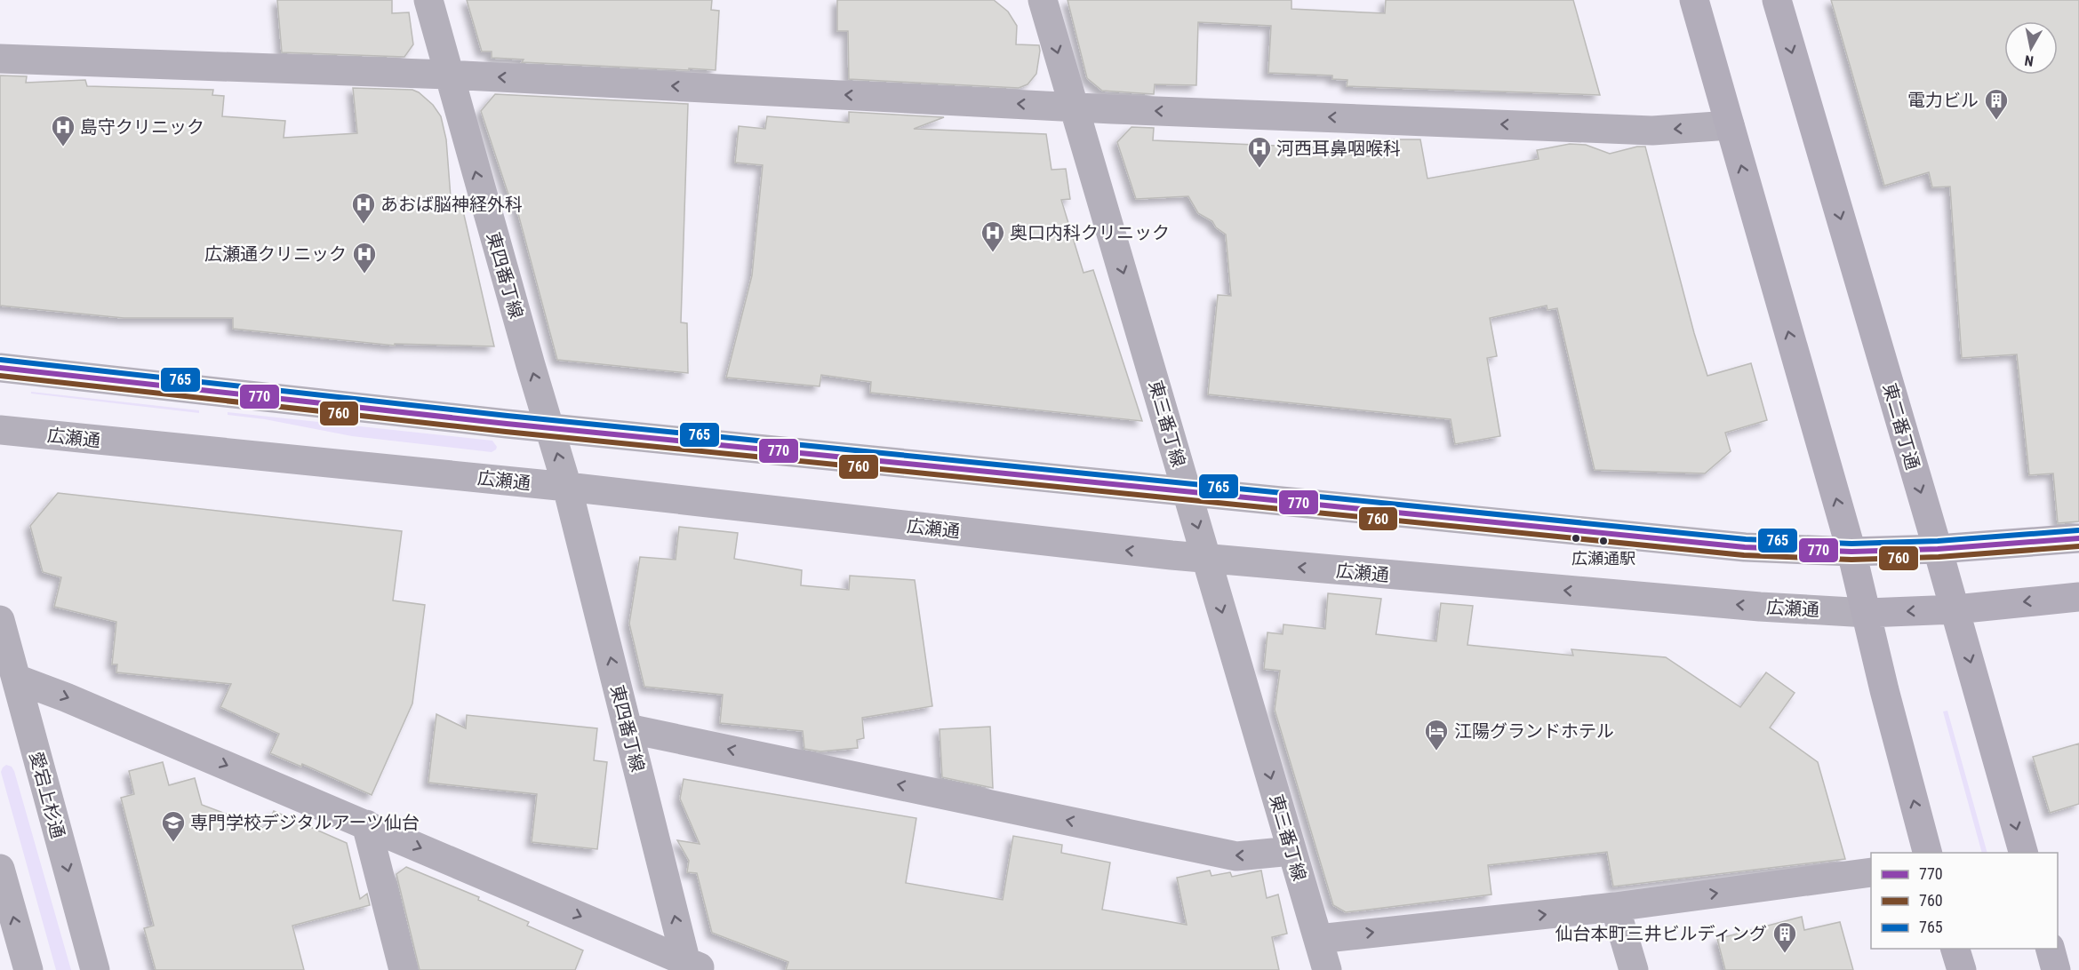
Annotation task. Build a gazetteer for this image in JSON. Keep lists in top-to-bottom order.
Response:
{
  "streets": {
    "highway": ["東二番丁通"],
    "street": [
      "東四番丁線",
      "東三番丁線",
      "広瀬通",
      "愛宕上杉通"
    ]
  },
  "crossings": [
    ["東四番丁線", "広瀬通"],
    ["東三番丁線", "広瀬通"]
  ],
  "one_way": ["東四番丁線", "東三番丁線"],
  "places": {
    "building": ["電力ビル", "仙台本町三井ビルディング"],
    "hospital": [
      "島守クリニック",
      "河西耳鼻咽喉科",
      "あおば脳神経外科",
      "奥口内科クリニック",
      "広瀬通クリニック"
    ],
    "other": ["広瀬通駅"],
    "hotel": ["江陽グランドホテル"],
    "school or university": ["専門学校デジタルアーツ仙台"]
  },
  "lines": ["transit line 765", "transit line 770", "transit line 760"],
  "legend": ["770", "760", "765"],
  "north": "bottom"
}
